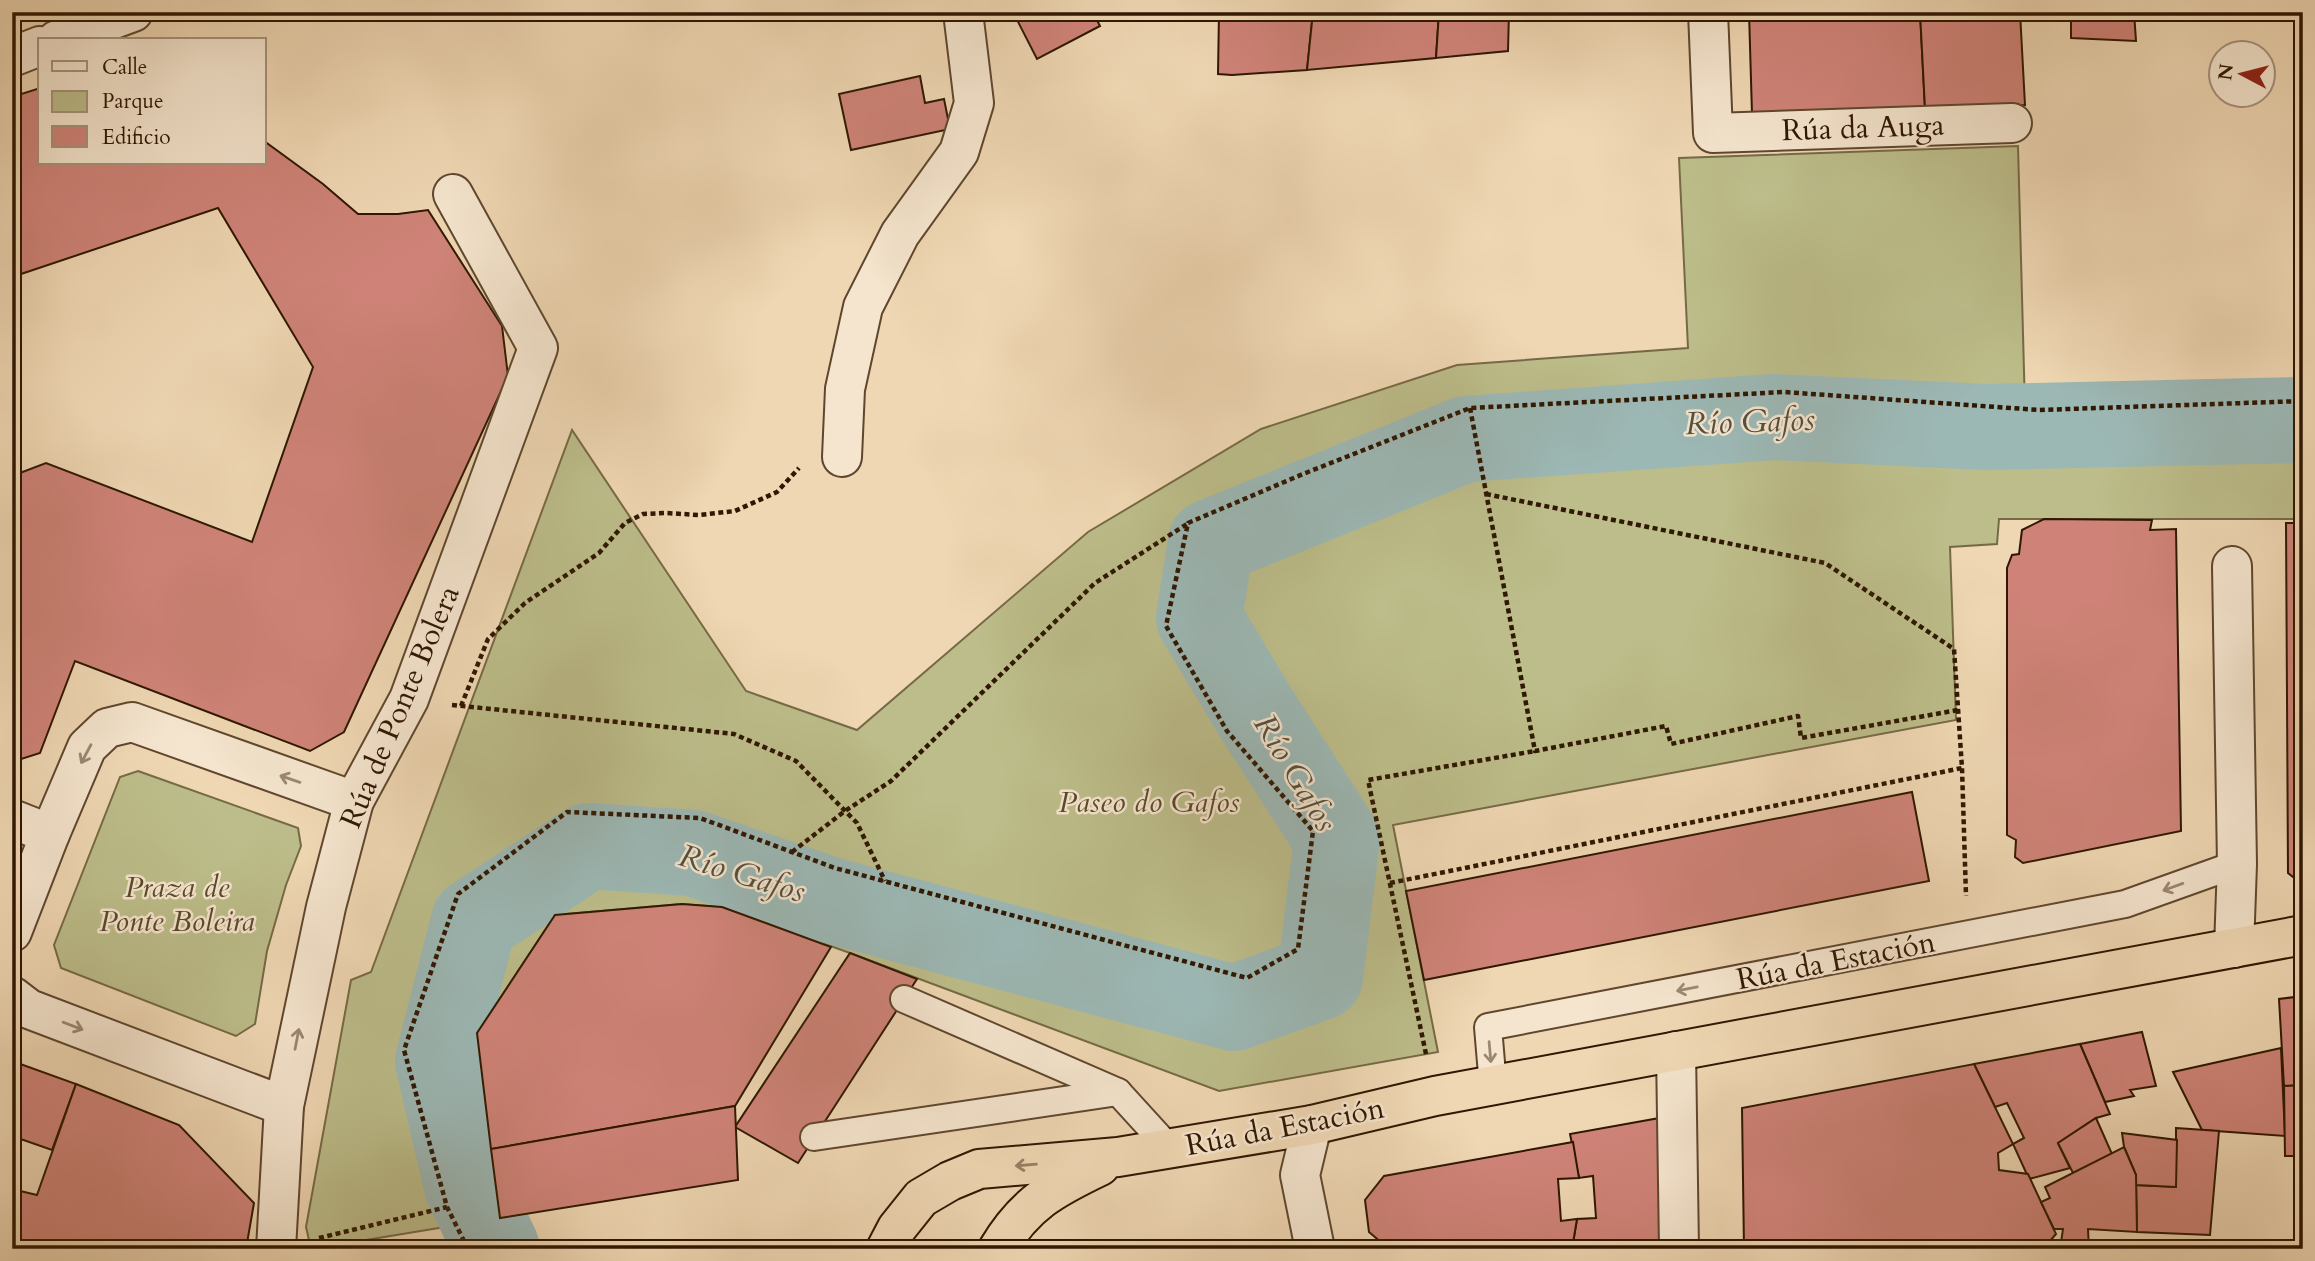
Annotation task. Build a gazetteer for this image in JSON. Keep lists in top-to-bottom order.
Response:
{
  "streets": {
    "highway": ["Rúa da Estación"],
    "street": ["Rúa da Auga", "Rúa de Ponte Bolera"]
  },
  "one_way": ["Rúa da Estación"],
  "water": ["Río Gafos"],
  "parks": ["Paseo do Gafos", "Praza de Ponte Boleira"],
  "legend": ["Calle", "Parque", "Edificio"],
  "north": "left"
}
